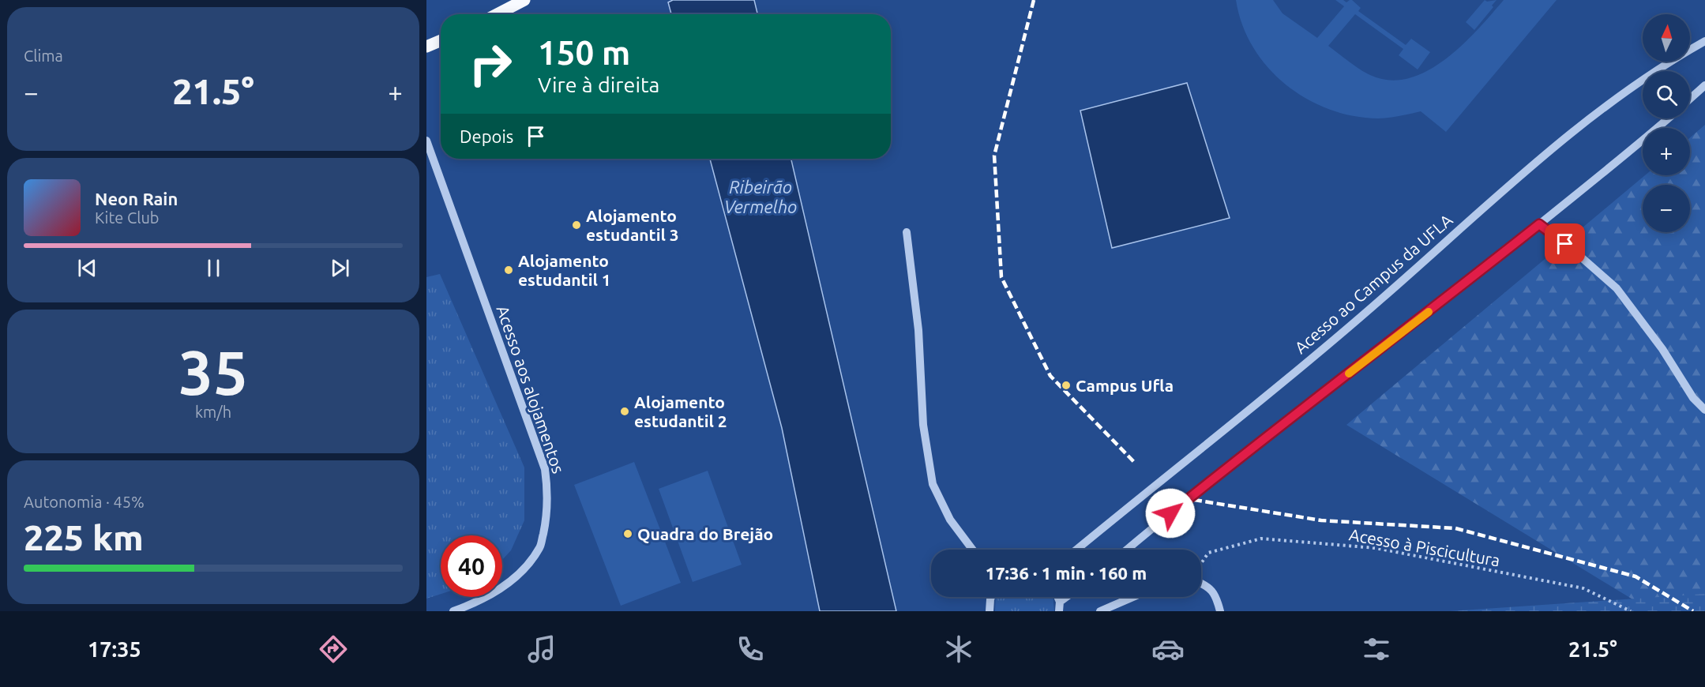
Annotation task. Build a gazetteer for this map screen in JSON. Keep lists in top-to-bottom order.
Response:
{
  "streets": {
    "street": ["Acesso ao Campus da UFLA", "Acesso aos alojamentos"],
    "path": ["Acesso à Piscicultura"]
  },
  "water": ["Ribeirão Vermelho"],
  "places": [
    "Alojamento estudantil 3",
    "Alojamento estudantil 1",
    "Campus Ufla",
    "Alojamento estudantil 2",
    "Quadra do Brejão"
  ],
  "north": "top",
  "page": {
    "tile": [
      "Clima",
      ["35", "km/h"],
      ["Autonomia · 45%", "225 km"]
    ],
    "map_buttons": ["+", "−"],
    "turn": ["150 m", "Vire à direita"],
    "heat": ["−", "21.5°", "+"],
    "then": "Depois",
    "song": ["Neon Rain", "Kite Club"],
    "limit": "40",
    "trip": "17:36 · 1 min · 160 m",
    "tabs": ["17:35", "21.5°"]
  }
}
